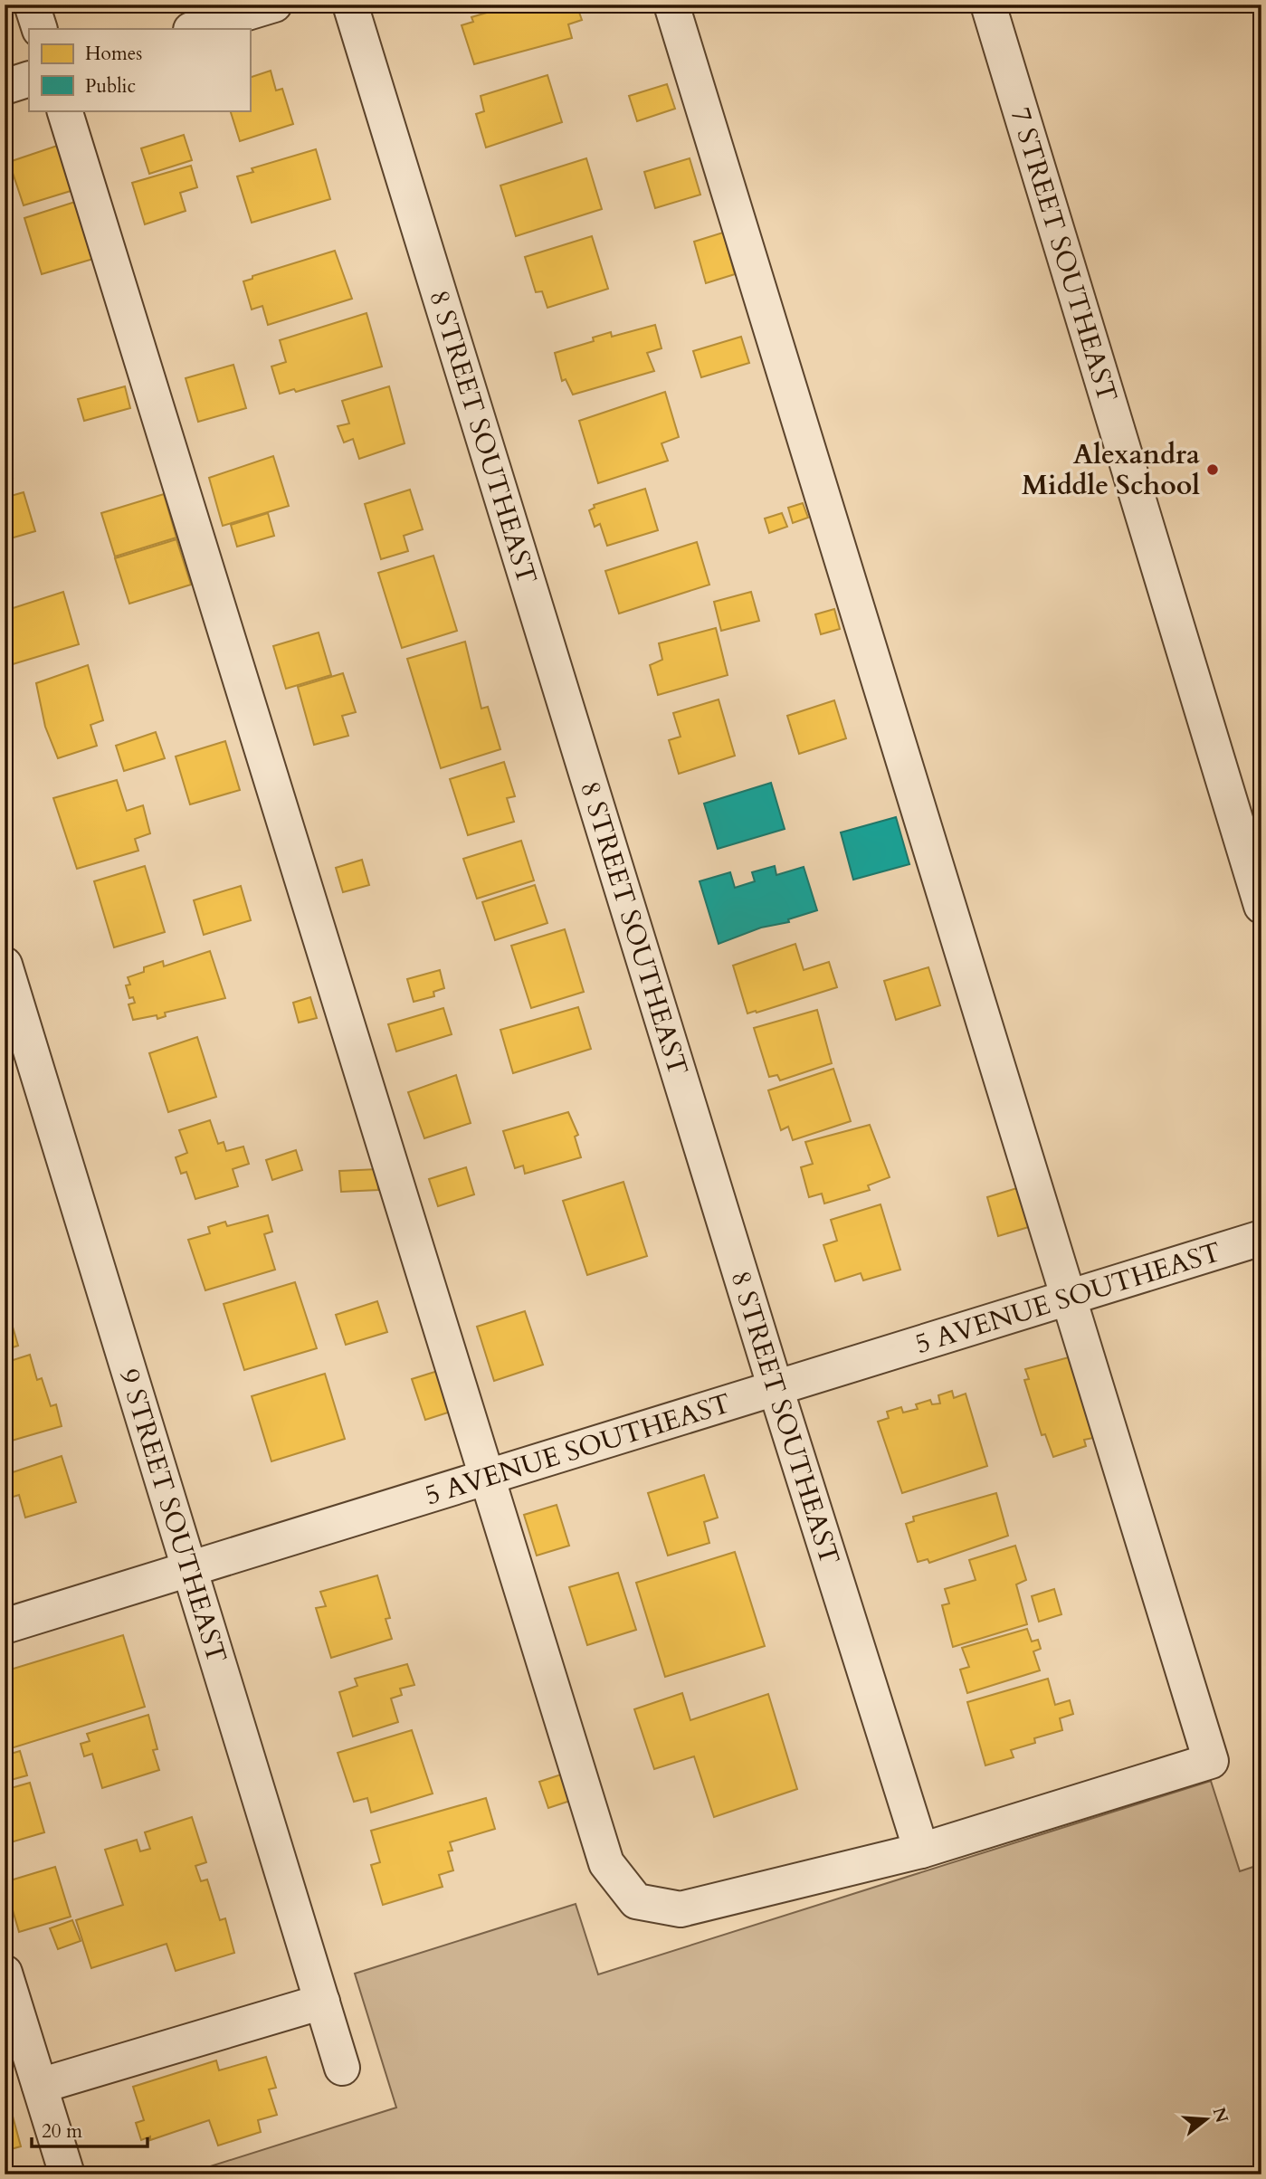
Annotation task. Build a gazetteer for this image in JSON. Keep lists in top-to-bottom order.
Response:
{
  "streets": {
    "street": [
      "7 STREET SOUTHEAST",
      "8 STREET SOUTHEAST",
      "5 AVENUE SOUTHEAST",
      "9 STREET SOUTHEAST"
    ]
  },
  "crossings": [
    ["8 STREET SOUTHEAST", "5 AVENUE SOUTHEAST"],
    ["5 AVENUE SOUTHEAST", "9 STREET SOUTHEAST"]
  ],
  "places": ["Alexandra Middle School"],
  "legend": ["Homes", "Public"],
  "scale_bar": "20 m",
  "north": "right"
}
